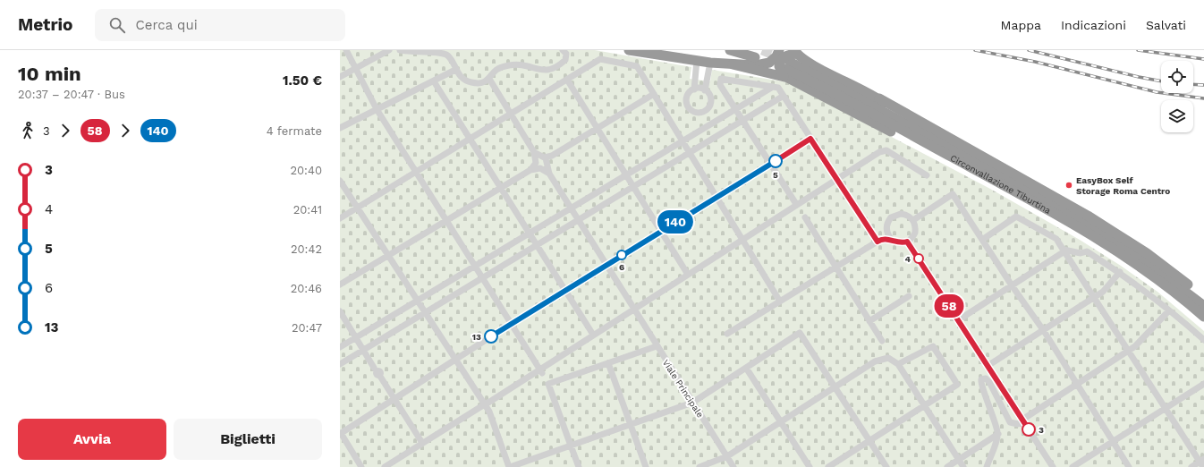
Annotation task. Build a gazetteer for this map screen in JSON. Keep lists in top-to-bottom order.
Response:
{
  "streets": {
    "highway": ["Circonvallazione Tiburtina"],
    "lane": ["Viale Principale"]
  },
  "places": [
    "5",
    "EasyBox Self Storage Roma Centro",
    "6",
    "4",
    "13",
    "3"
  ],
  "lines": ["bus line 58", "bus line 140"],
  "page": {
    "header": "Metrio",
    "search": "Cerca qui",
    "nav": ["Mappa", "Indicazioni", "Salvati"],
    "heading": ["10 min", "20:37 – 20:47 · Bus", "1.50 €"],
    "on_map": ["58", "140"],
    "legs": [
      "3",
      "58",
      "140",
      "4 fermate"
    ],
    "list": [
      {
        "name": "3",
        "value": "20:40"
      },
      {
        "name": "4",
        "value": "20:41"
      },
      {
        "name": "5",
        "value": "20:42"
      },
      {
        "name": "6",
        "value": "20:46"
      },
      {
        "name": "13",
        "value": "20:47"
      }
    ],
    "buttons": ["Avvia", "Biglietti"]
  }
}
